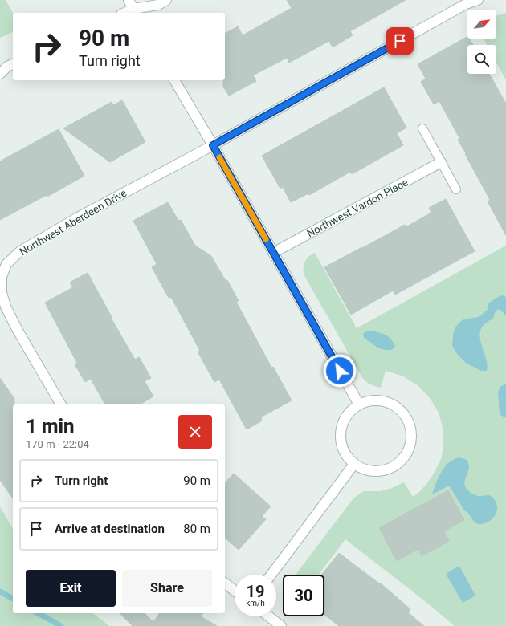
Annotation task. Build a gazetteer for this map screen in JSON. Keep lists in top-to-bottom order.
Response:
{
  "streets": {
    "street": ["Northwest Vardon Place", "Northwest Aberdeen Drive"]
  },
  "north": "top right",
  "page": {
    "turn": ["90 m", "Turn right"],
    "heading": ["1 min", "170 m · 22:04"],
    "list": [
      {
        "name": "Turn right",
        "value": "90 m"
      },
      {
        "name": "Arrive at destination",
        "value": "80 m"
      }
    ],
    "buttons": ["Exit", "Share"],
    "speed": "19 km/h",
    "limit": "30"
  }
}
